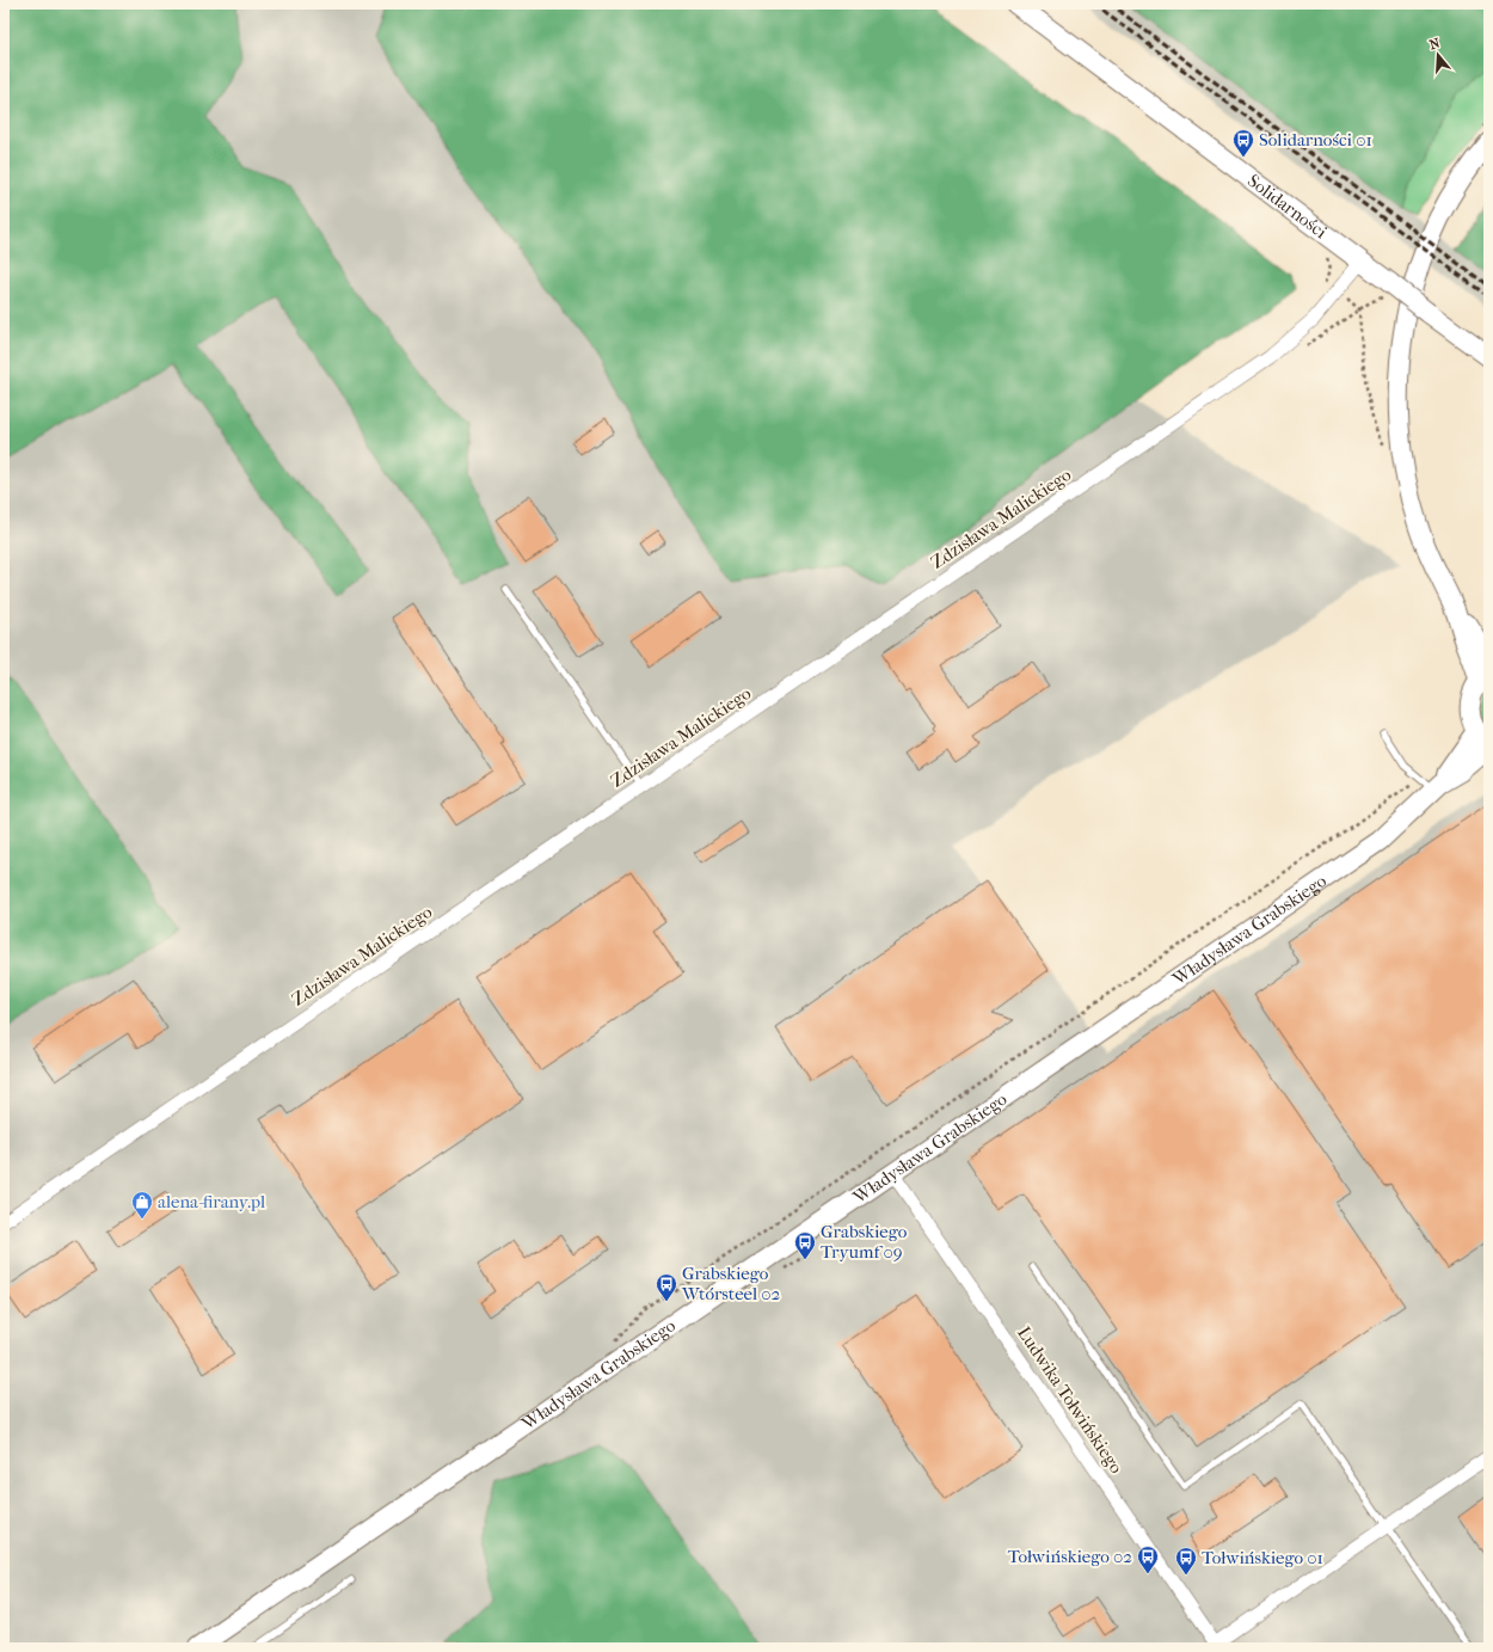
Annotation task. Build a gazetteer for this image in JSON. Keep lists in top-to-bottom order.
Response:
{
  "streets": {
    "street": [
      "Solidarności",
      "Zdzisława Malickiego",
      "Władysława Grabskiego",
      "Ludwika Tołwińskiego"
    ]
  },
  "crossings": [
    ["Solidarności", "Zdzisława Malickiego"],
    ["Władysława Grabskiego", "Ludwika Tołwińskiego"]
  ],
  "places": {
    "bus stop": [
      "Solidarności 01",
      "Grabskiego Tryumf 09",
      "Grabskiego Wtórsteel 02",
      "Tołwińskiego 02",
      "Tołwińskiego 01"
    ],
    "shop": ["alena-firany.pl"]
  },
  "north": "top"
}
